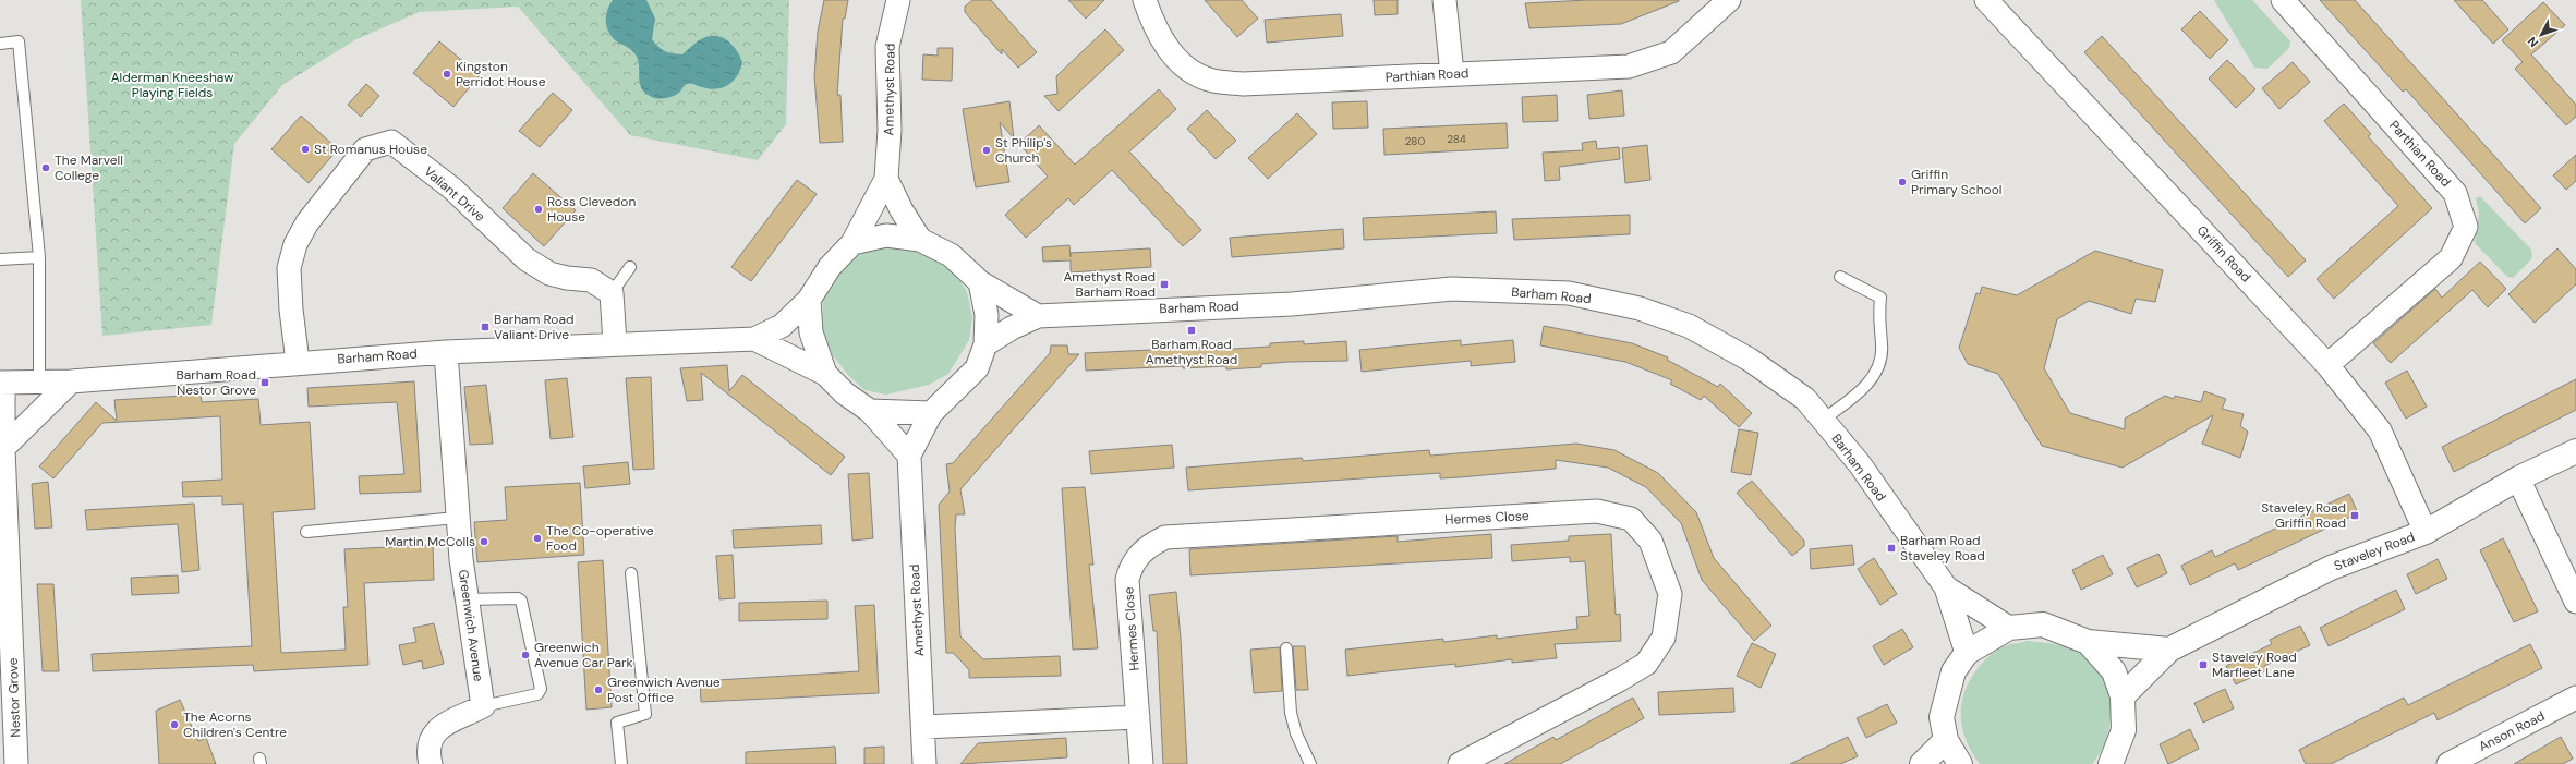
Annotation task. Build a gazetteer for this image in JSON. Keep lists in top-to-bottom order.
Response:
{
  "streets": {
    "street": [
      "Parthian Road",
      "Amethyst Road",
      "Valiant Drive",
      "Griffin Road",
      "Barham Road",
      "Hermes Close",
      "Staveley Road",
      "Greenwich Avenue",
      "Nestor Grove",
      "Anson Road"
    ]
  },
  "crossings": [
    ["Parthian Road", "Griffin Road"],
    ["Amethyst Road", "Barham Road"],
    ["Valiant Drive", "Barham Road"],
    ["Griffin Road", "Staveley Road"],
    ["Barham Road", "Greenwich Avenue"],
    ["Barham Road", "Nestor Grove"]
  ],
  "parks": ["Alderman Kneeshaw Playing Fields"],
  "places": {
    "other": [
      "Kingston Perridot House",
      "St Romanus House",
      "St Philip's Church",
      "The Marvell College",
      "Griffin Primary School",
      "Ross Clevedon House",
      "The Co-operative Food",
      "Martin McColls",
      "Greenwich Avenue Car Park",
      "Greenwich Avenue Post Office",
      "The Acorns Children's Centre"
    ],
    "transit": [
      "Amethyst Road Barham Road",
      "Barham Road Valiant Drive",
      "Barham Road Amethyst Road",
      "Barham Road Nestor Grove",
      "Staveley Road Griffin Road",
      "Barham Road Staveley Road",
      "Staveley Road Marfleet Lane"
    ]
  },
  "house_numbers": ["284", "280"],
  "north": "bottom left"
}
